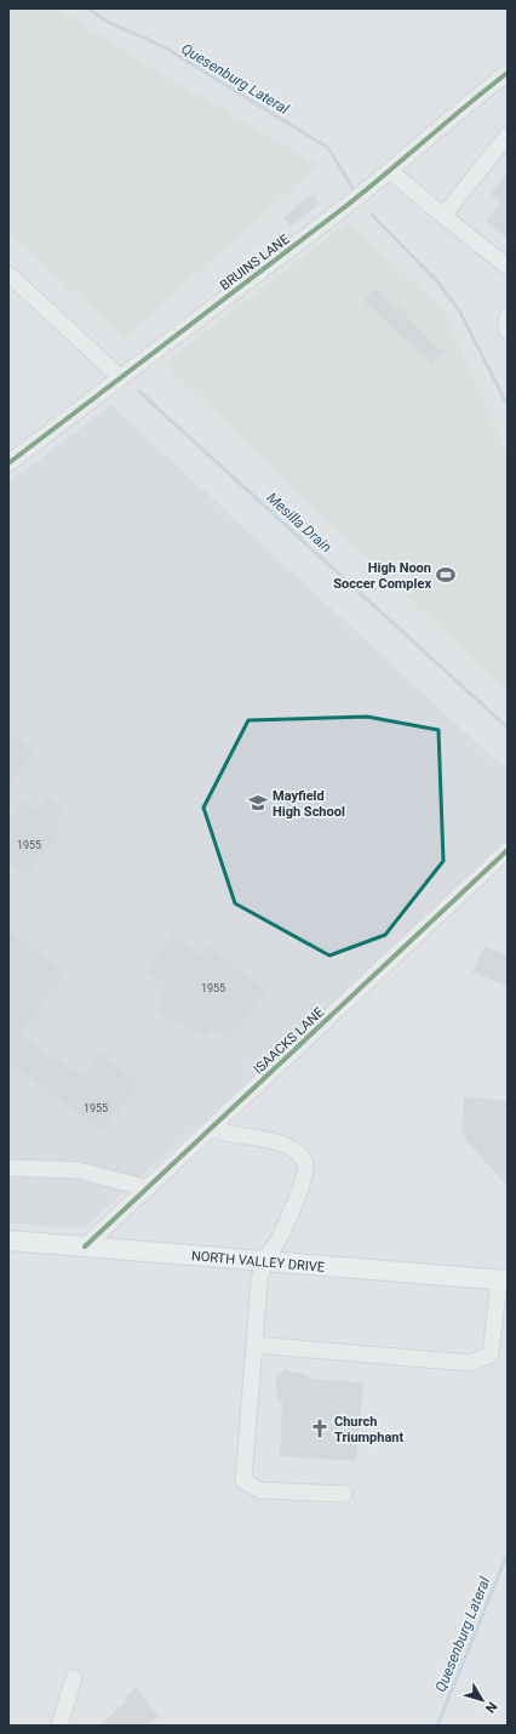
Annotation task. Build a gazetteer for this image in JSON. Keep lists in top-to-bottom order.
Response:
{
  "streets": {
    "main road": ["NORTH VALLEY DRIVE"],
    "street": ["BRUINS LANE", "ISAACKS LANE"]
  },
  "crossings": [
    ["ISAACKS LANE", "NORTH VALLEY DRIVE"]
  ],
  "water": ["Quesenburg Lateral", "Mesilla Drain"],
  "places": {
    "sports": ["High Noon Soccer Complex"],
    "school or university": ["Mayfield High School"],
    "church": ["Church Triumphant"]
  },
  "house_numbers": ["1955", "1955", "1955"],
  "north": "bottom right"
}
